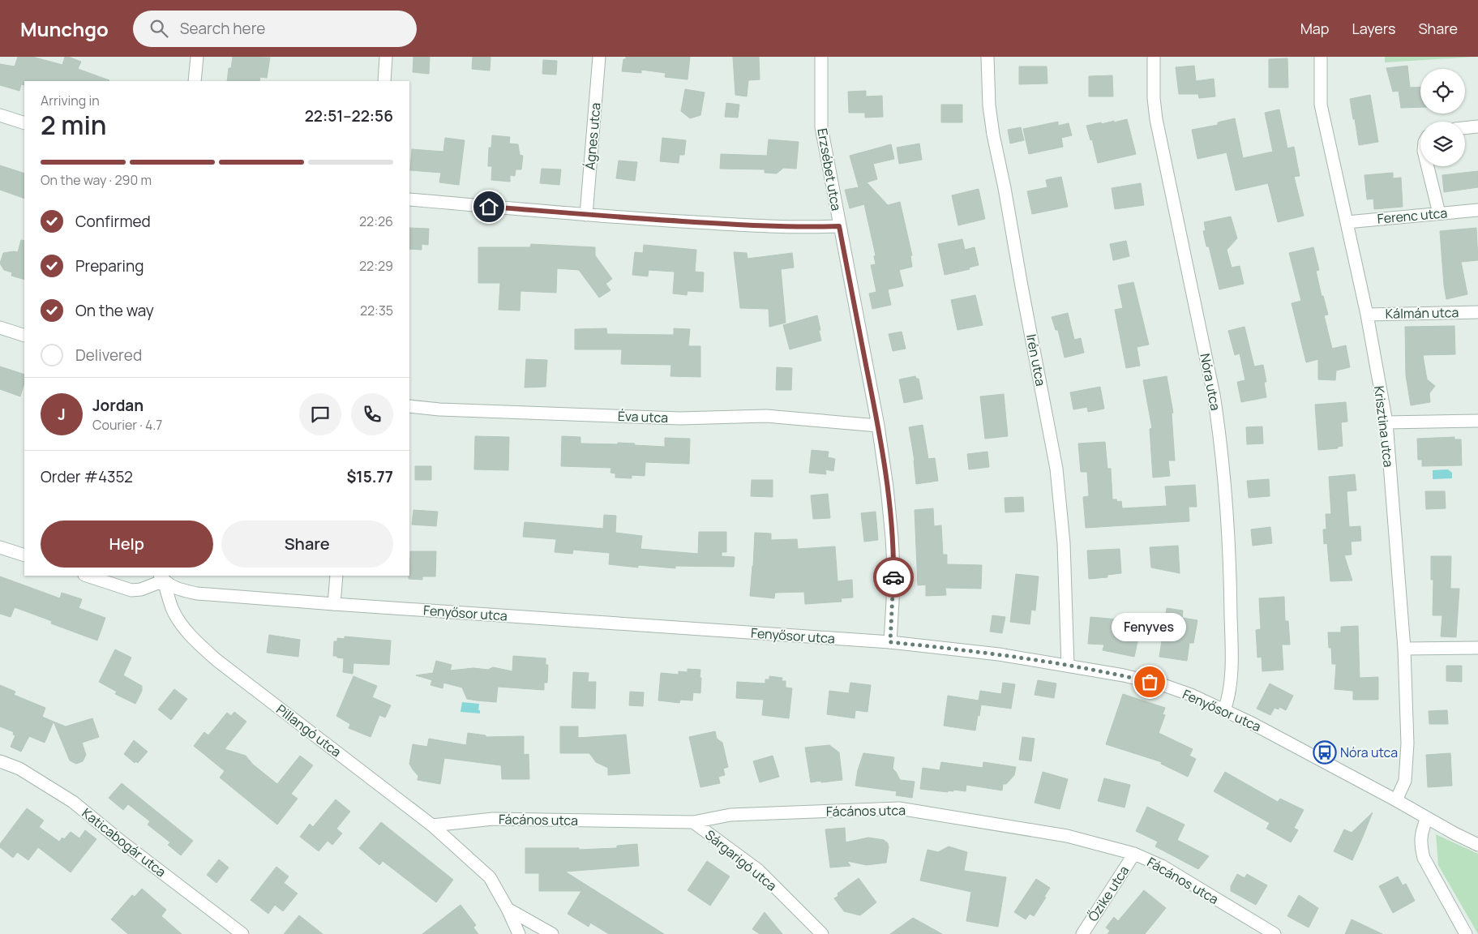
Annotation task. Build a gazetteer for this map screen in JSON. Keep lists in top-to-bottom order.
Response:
{
  "streets": {
    "street": [
      "Ágnes utca",
      "Erzsébet utca",
      "Ferenc utca",
      "Kálmán utca",
      "Irén utca",
      "Nóra utca",
      "Éva utca",
      "Krisztina utca",
      "Fenyősor utca",
      "Pillangó utca",
      "Fácános utca",
      "Katicabogár utca",
      "Sárgarigó utca",
      "Őzike utca"
    ]
  },
  "crossings": [
    ["Erzsébet utca", "Éva utca"],
    ["Erzsébet utca", "Fenyősor utca"],
    ["Ferenc utca", "Krisztina utca"],
    ["Kálmán utca", "Krisztina utca"],
    ["Irén utca", "Fenyősor utca"],
    ["Nóra utca", "Fenyősor utca"],
    ["Krisztina utca", "Fenyősor utca"],
    ["Fenyősor utca", "Pillangó utca"],
    ["Pillangó utca", "Fácános utca"],
    ["Fácános utca", "Sárgarigó utca"],
    ["Fácános utca", "Őzike utca"]
  ],
  "places": {
    "other": ["Fenyves"],
    "bus stop": ["Nóra utca"]
  },
  "page": {
    "header": "Munchgo",
    "search": "Search here",
    "nav": ["Map", "Layers", "Share"],
    "heading": ["2 min", "Arriving in", "22:51–22:56"],
    "panel": [
      "Jordan",
      "Courier · 4.7",
      "Order #4352",
      "$15.77"
    ],
    "bar": "On the way · 290 m",
    "list": [
      ["Confirmed", "22:26"],
      ["Preparing", "22:29"],
      ["On the way", "22:35"],
      "Delivered"
    ],
    "round": "J",
    "buttons": ["Help", "Share"],
    "bubble": "Fenyves"
  }
}
